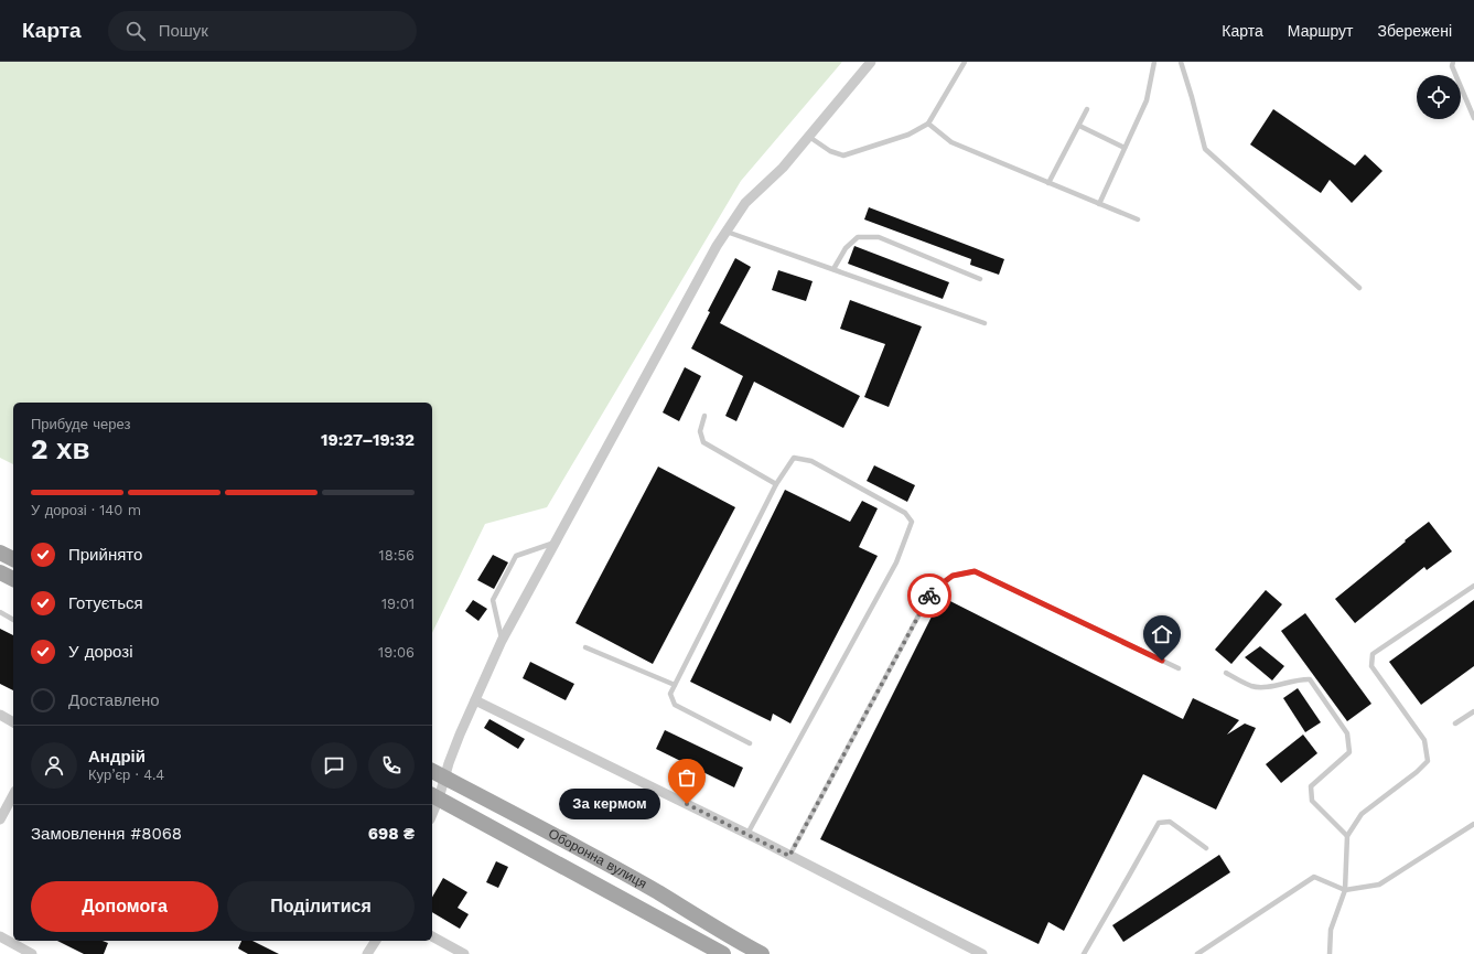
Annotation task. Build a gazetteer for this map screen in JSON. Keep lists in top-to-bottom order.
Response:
{
  "streets": {
    "main road": ["Оборонна вулиця"]
  },
  "places": ["За кермом"],
  "page": {
    "header": "Карта",
    "search": "Пошук",
    "nav": ["Карта", "Маршрут", "Збережені"],
    "heading": ["2 хв", "Прибуде через", "19:27–19:32"],
    "panel": [
      "Андрій",
      "Кур’єр · 4.4",
      "Замовлення #8068",
      "698 ₴"
    ],
    "bar": "У дорозі · 140 m",
    "list": [
      ["Прийнято", "18:56"],
      ["Готується", "19:01"],
      ["У дорозі", "19:06"],
      "Доставлено"
    ],
    "bubble": "За кермом",
    "buttons": ["Допомога", "Поділитися"]
  }
}
